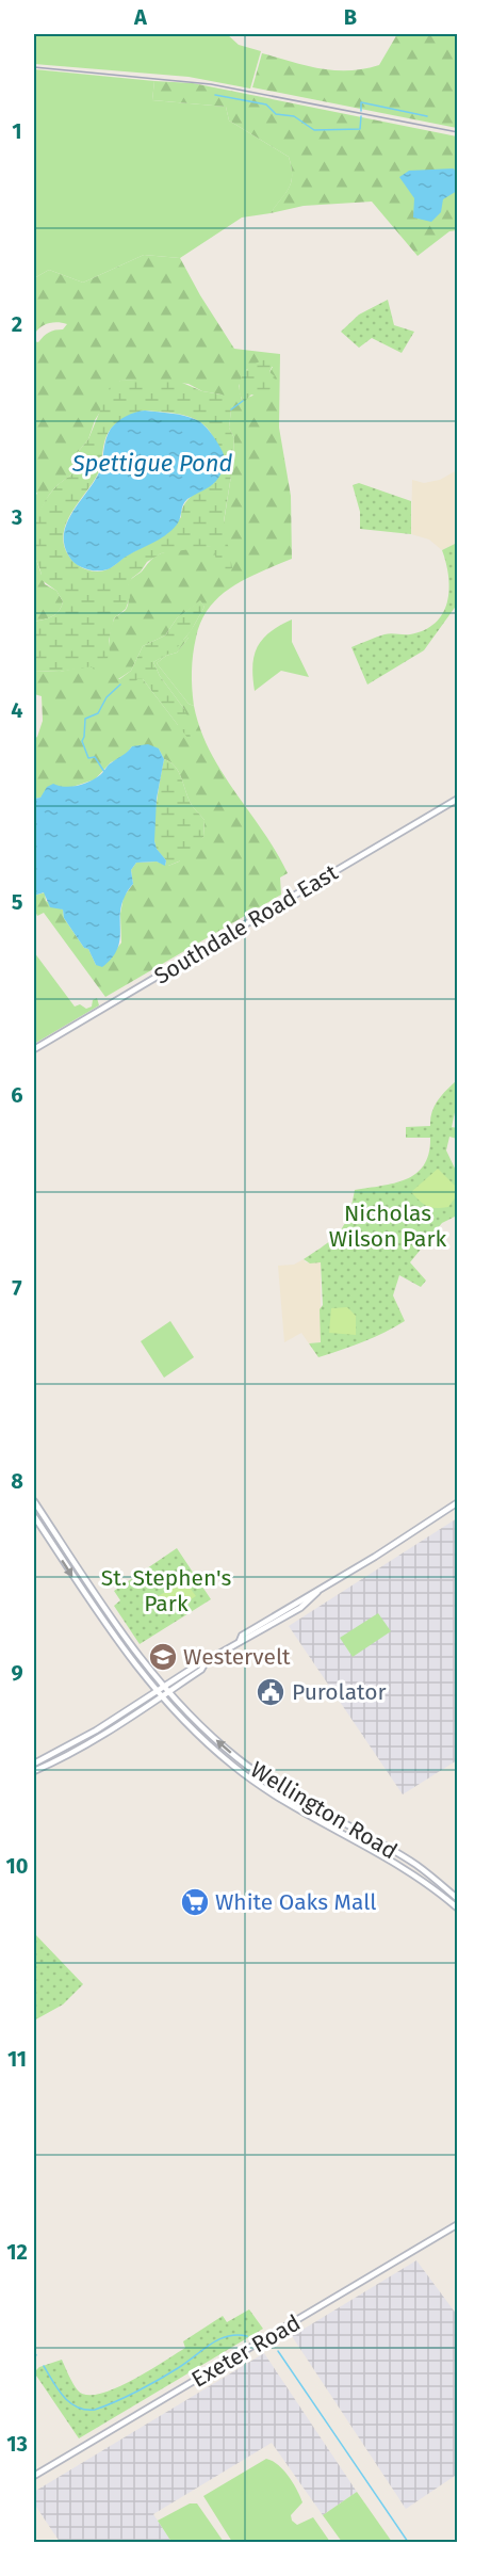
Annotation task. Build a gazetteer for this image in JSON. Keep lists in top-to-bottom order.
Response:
{
  "streets": {
    "main road": ["Southdale Road East", "Wellington Road", "Exeter Road"]
  },
  "water": ["Spettigue Pond"],
  "parks": ["Nicholas Wilson Park", "St. Stephen's Park"],
  "places": {
    "school or university": ["Westervelt"],
    "public building": ["Purolator"],
    "supermarket": ["White Oaks Mall"]
  },
  "grid": {
    "columns": ["A", "B"],
    "rows": [
      "1",
      "2",
      "3",
      "4",
      "5",
      "6",
      "7",
      "8",
      "9",
      "10",
      "11",
      "12",
      "13"
    ]
  }
}
